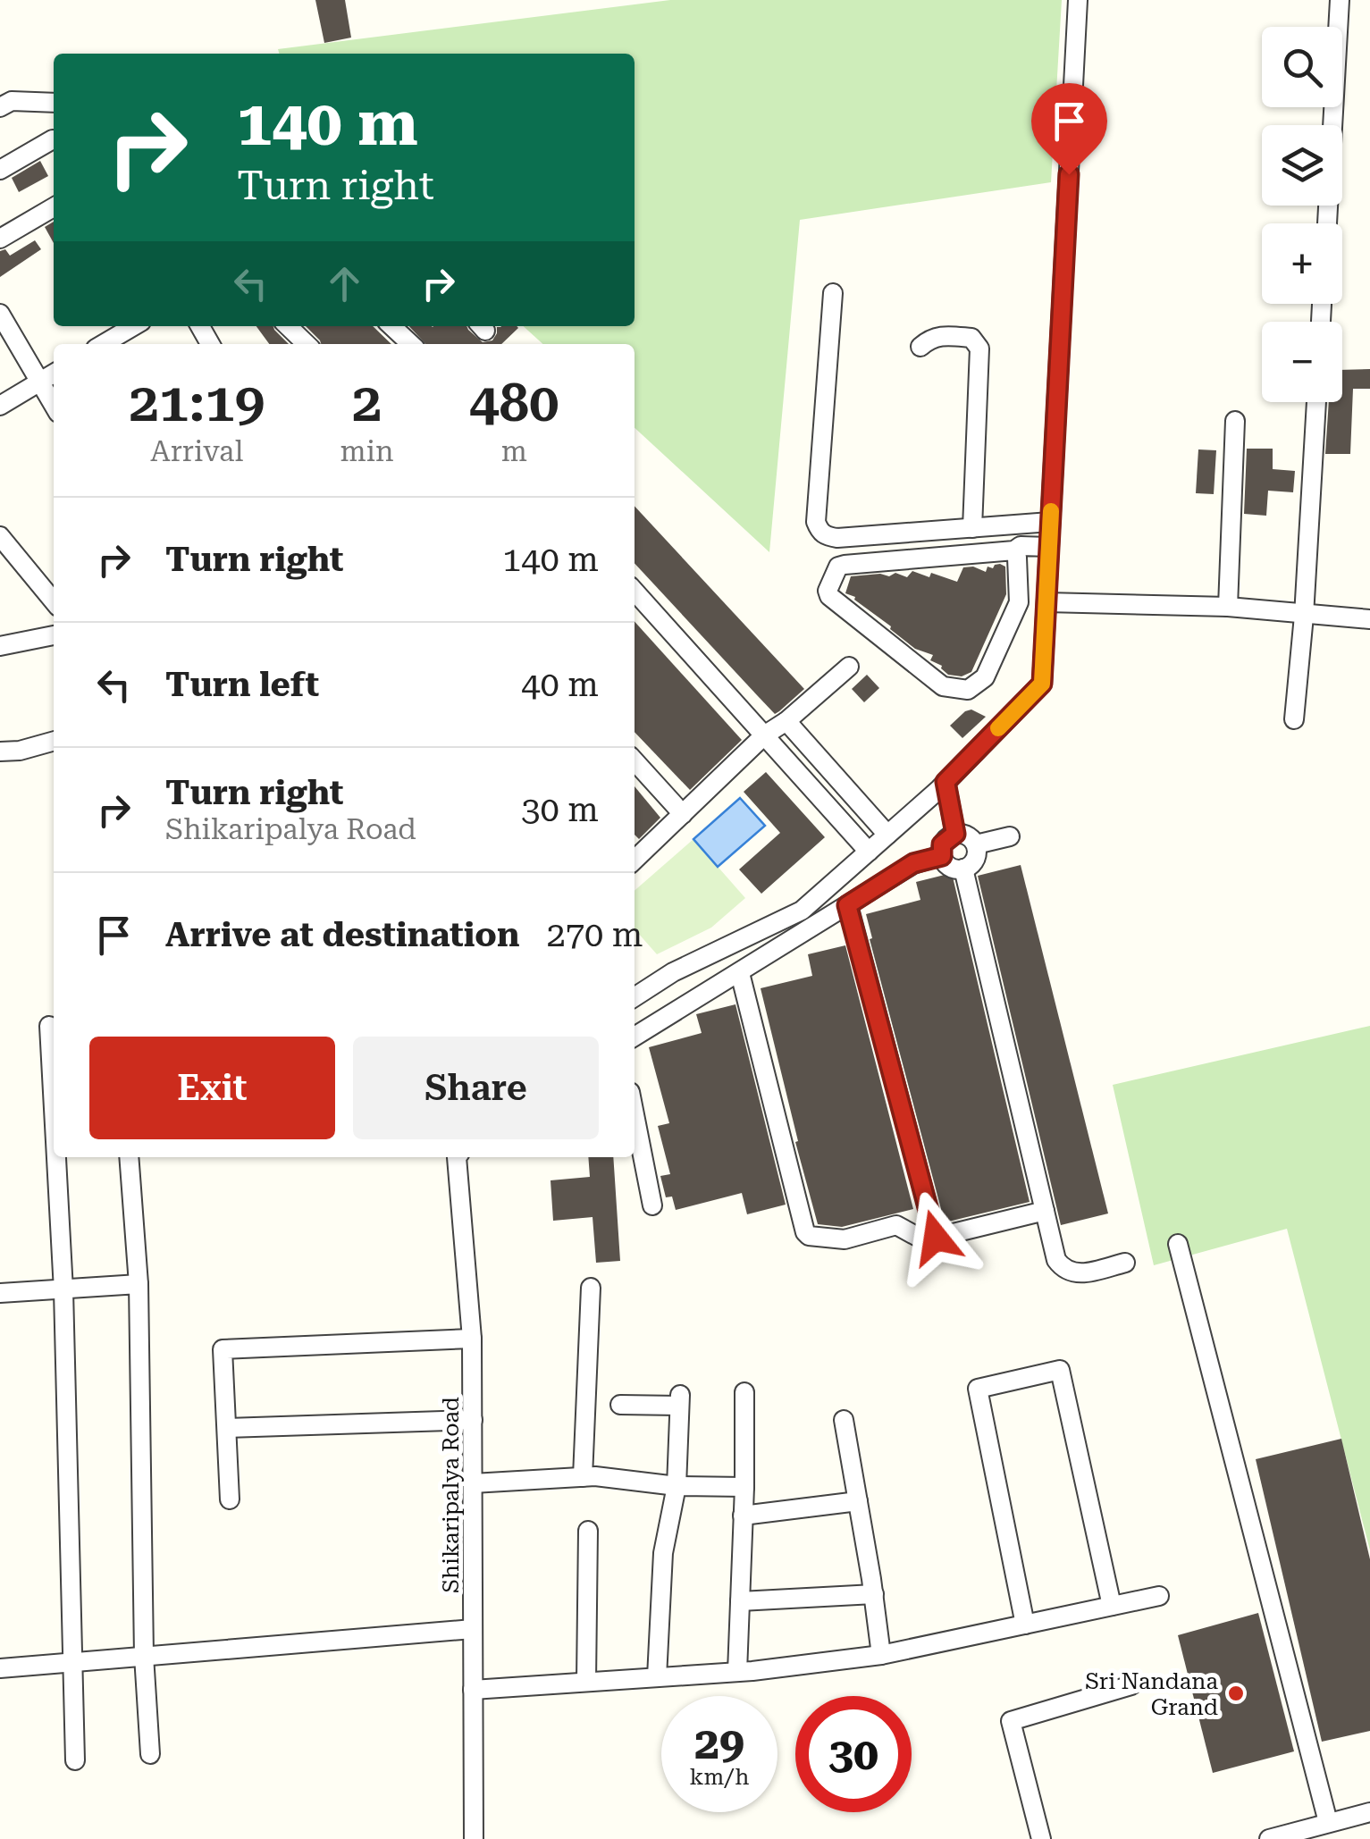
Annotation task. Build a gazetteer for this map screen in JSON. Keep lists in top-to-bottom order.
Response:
{
  "streets": {
    "street": ["Shikaripalya Road"]
  },
  "places": ["Sri Nandana Grand"],
  "page": {
    "map_buttons": ["+", "−"],
    "turn": ["140 m", "Turn right"],
    "eta": [
      "21:19",
      "Arrival",
      "2",
      "min",
      "480",
      "m"
    ],
    "list": [
      {
        "name": "Turn right",
        "value": "140 m"
      },
      {
        "name": "Turn left",
        "value": "40 m"
      },
      {
        "name": "Turn right",
        "note": "Shikaripalya Road",
        "value": "30 m"
      },
      {
        "name": "Arrive at destination",
        "value": "270 m"
      }
    ],
    "buttons": ["Exit", "Share"],
    "speed": "29 km/h",
    "limit": "30"
  }
}
